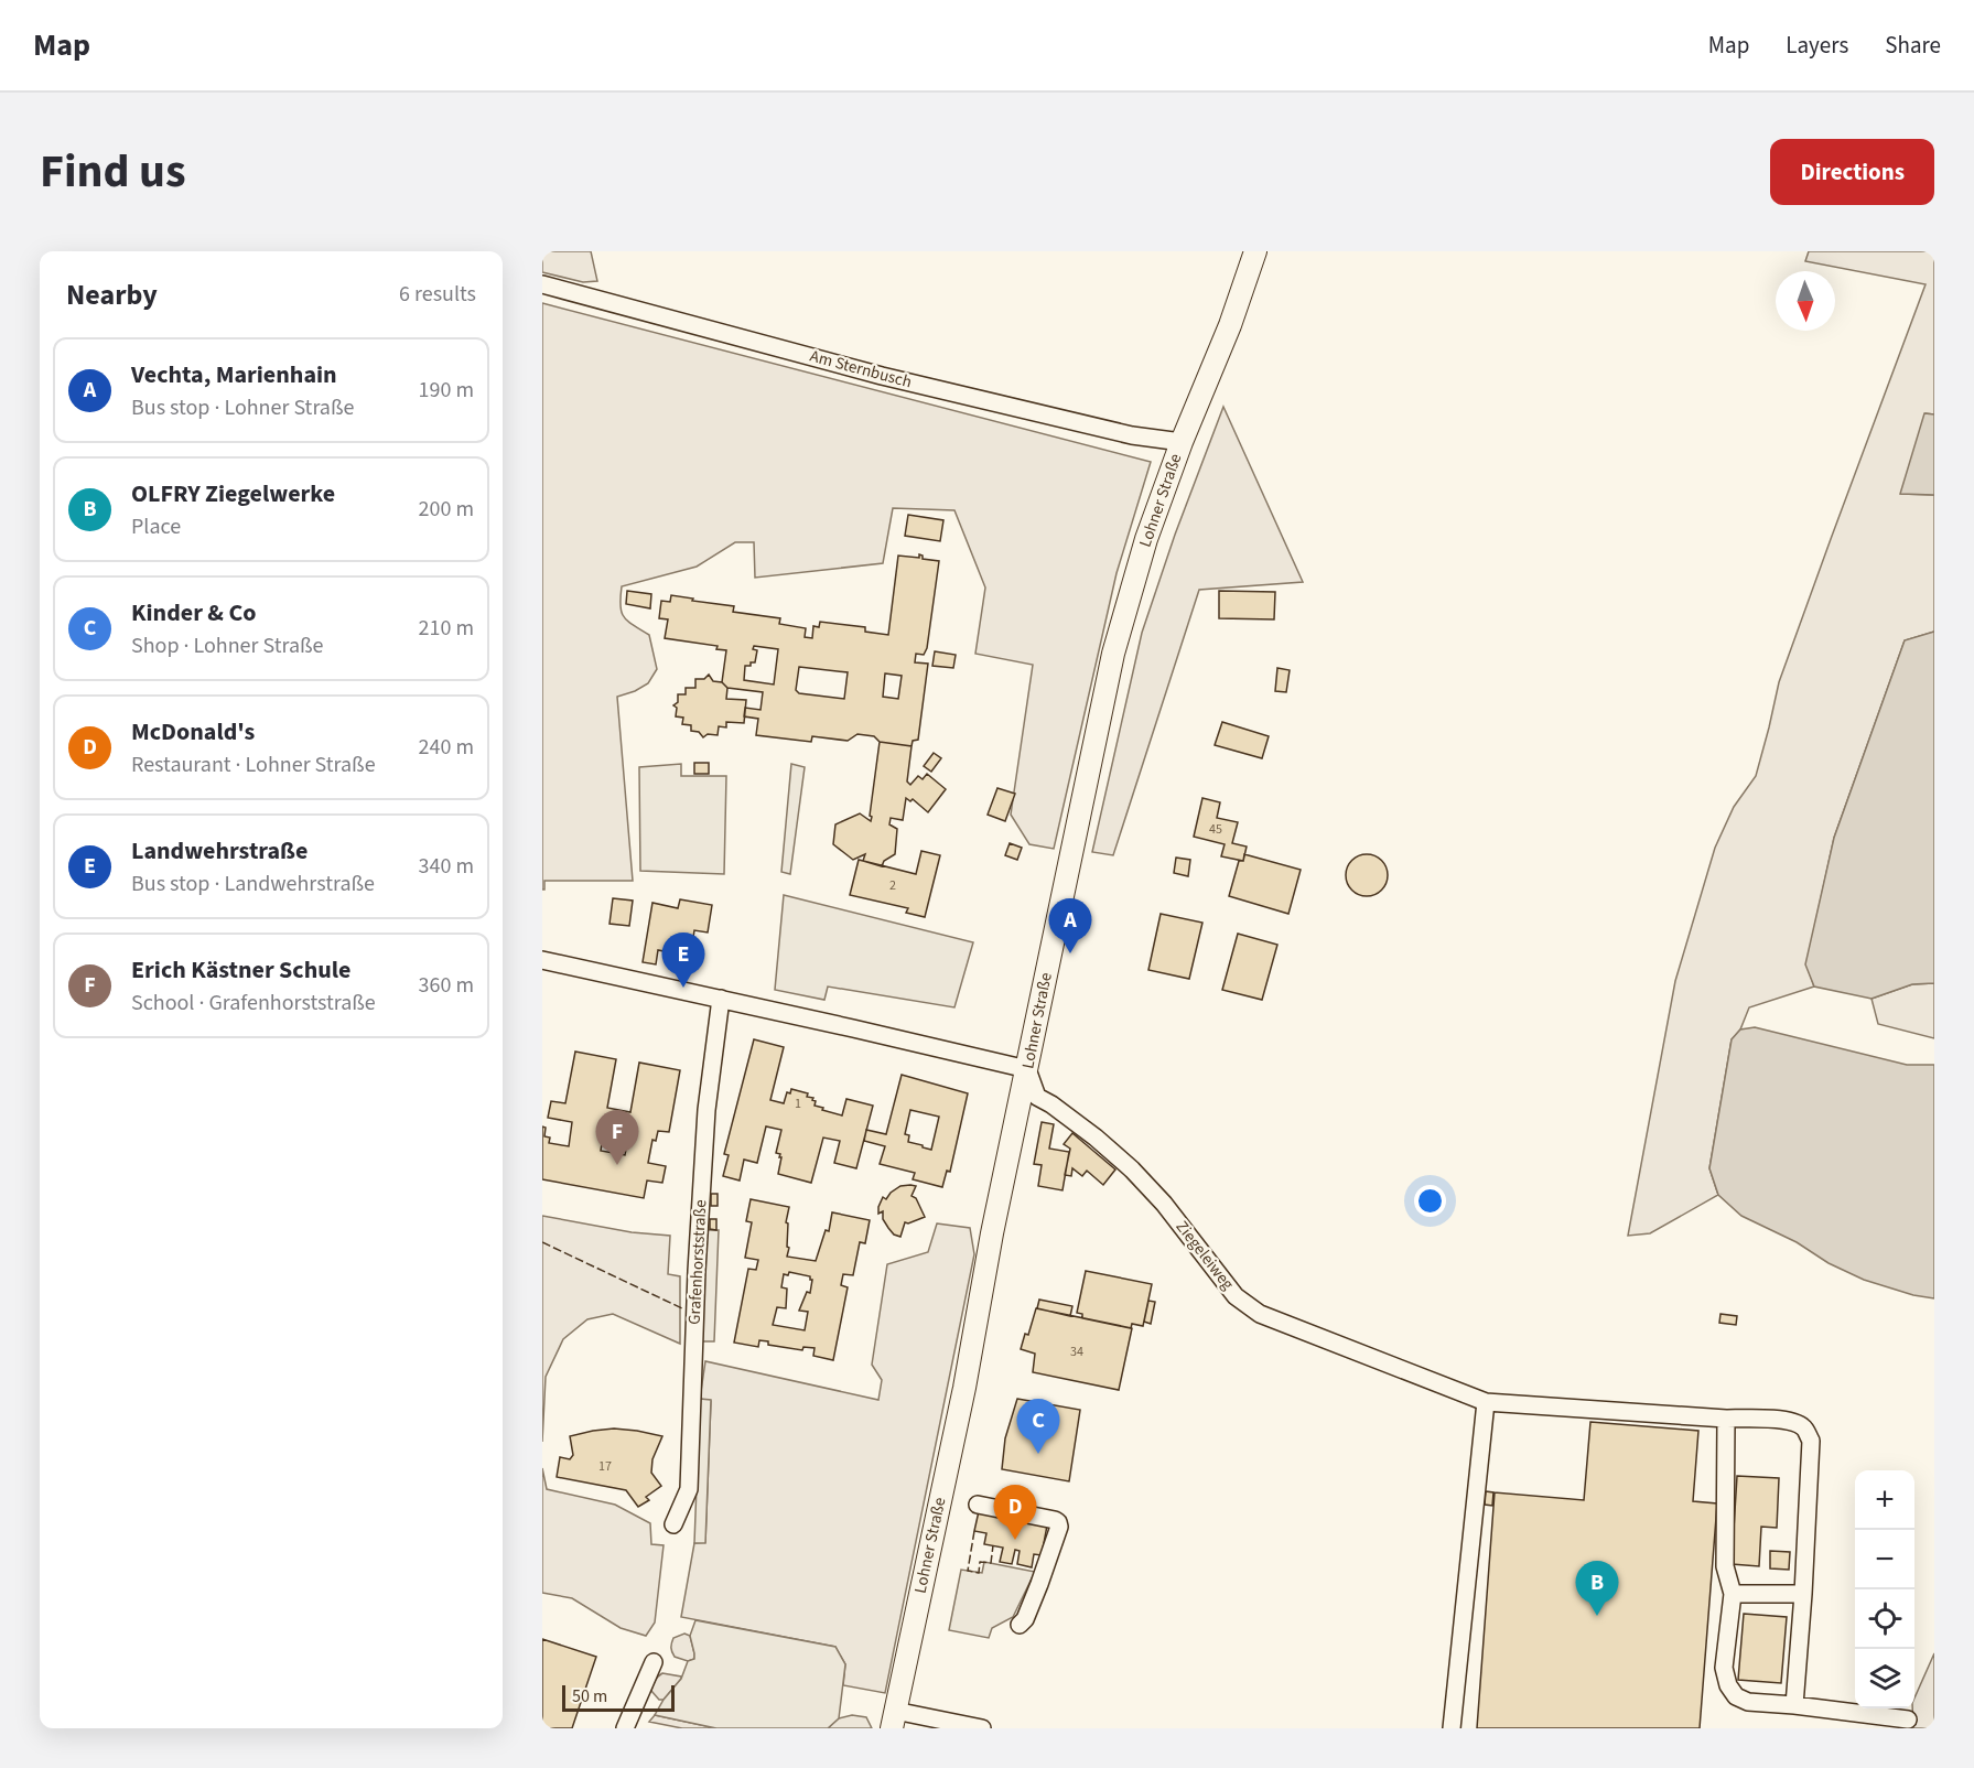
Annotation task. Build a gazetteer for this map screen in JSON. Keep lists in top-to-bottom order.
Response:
{
  "streets": {
    "main road": ["Lohner Straße"],
    "street": ["Am Sternbusch", "Ziegeleiweg", "Grafenhorststraße"]
  },
  "crossings": [
    ["Am Sternbusch", "Lohner Straße"],
    ["Lohner Straße", "Ziegeleiweg"]
  ],
  "house_numbers": [
    "45",
    "2",
    "1",
    "34",
    "17"
  ],
  "scale_bar": "50 m",
  "north": "bottom",
  "page": {
    "header": "Map",
    "nav": ["Map", "Layers", "Share"],
    "title": "Find us",
    "buttons": "Directions",
    "heading": ["Nearby", "6 results"],
    "list": [
      {
        "mark": "A",
        "name": "Vechta, Marienhain",
        "note": "Bus stop · Lohner Straße",
        "value": "190 m"
      },
      {
        "mark": "B",
        "name": "OLFRY Ziegelwerke",
        "note": "Place",
        "value": "200 m"
      },
      {
        "mark": "C",
        "name": "Kinder & Co",
        "note": "Shop · Lohner Straße",
        "value": "210 m"
      },
      {
        "mark": "D",
        "name": "McDonald's",
        "note": "Restaurant · Lohner Straße",
        "value": "240 m"
      },
      {
        "mark": "E",
        "name": "Landwehrstraße",
        "note": "Bus stop · Landwehrstraße",
        "value": "340 m"
      },
      {
        "mark": "F",
        "name": "Erich Kästner Schule",
        "note": "School · Grafenhorststraße",
        "value": "360 m"
      }
    ],
    "pins": [
      "A",
      "E",
      "F",
      "C",
      "D",
      "B"
    ],
    "map_buttons": ["+", "−"],
    "scale": "50 m"
  }
}
